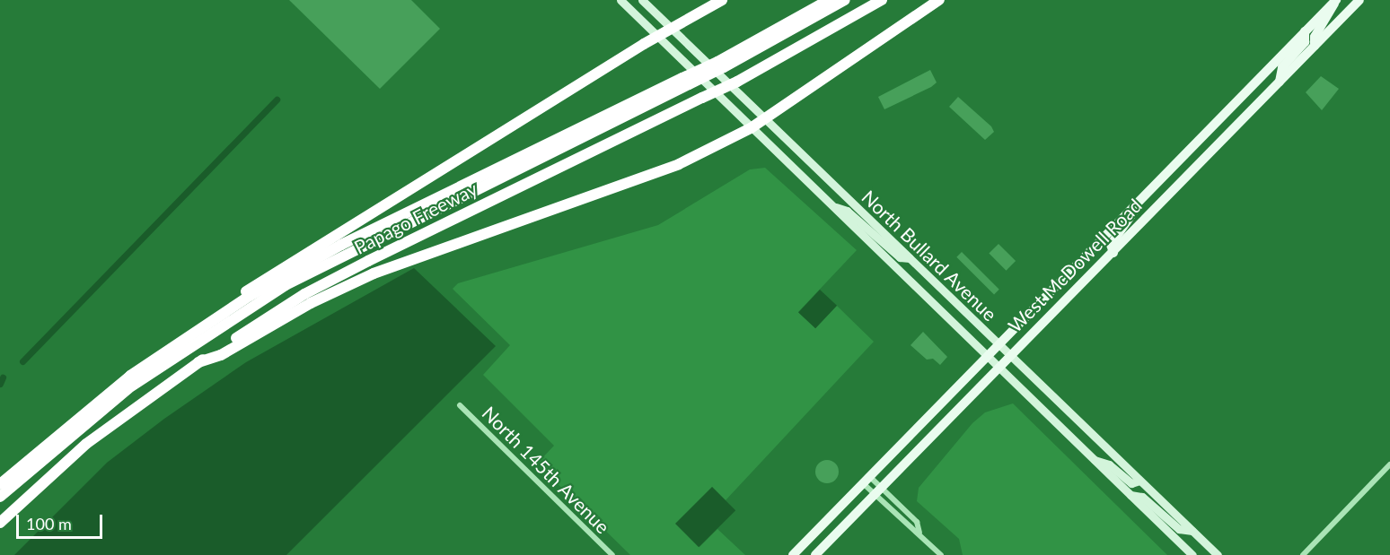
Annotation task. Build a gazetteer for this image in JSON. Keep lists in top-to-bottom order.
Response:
{
  "streets": {
    "highway": ["Papago Freeway"],
    "main road": ["North Bullard Avenue", "West McDowell Road"],
    "street": ["North 145th Avenue"]
  },
  "crossings": [
    ["North Bullard Avenue", "West McDowell Road"]
  ],
  "scale_bar": "100 m"
}
